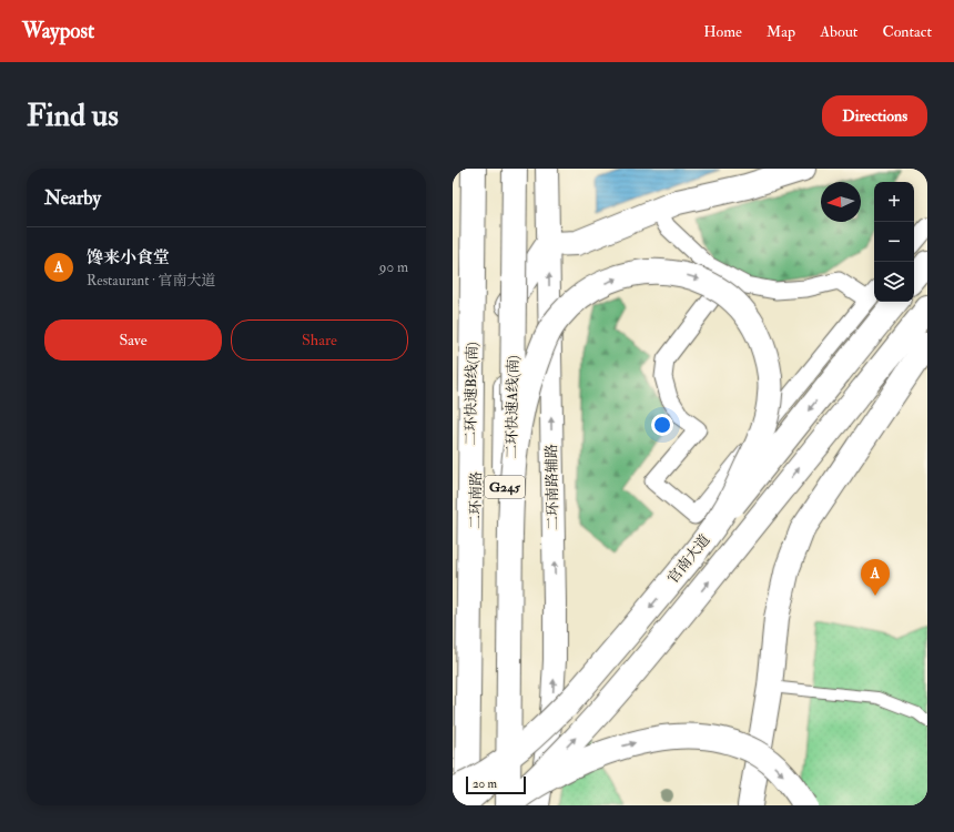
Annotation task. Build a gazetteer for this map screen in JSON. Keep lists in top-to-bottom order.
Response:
{
  "streets": {
    "main road": [
      "二环快速B线(南)",
      "二环快速A线(南)",
      "G245",
      "二环南路",
      "官南大道"
    ],
    "street": ["二环南路辅路"]
  },
  "crossings": [
    ["二环快速A线(南)", "二环南路"],
    ["二环快速A线(南)", "官南大道"],
    ["二环南路", "官南大道"]
  ],
  "one_way": ["二环南路辅路"],
  "scale_bar": "20 m",
  "north": "left",
  "page": {
    "header": "Waypost",
    "nav": [
      "Home",
      "Map",
      "About",
      "Contact"
    ],
    "buttons": [
      "Directions",
      ["Save", "Share"]
    ],
    "title": "Find us",
    "heading": "Nearby",
    "map_buttons": ["+", "−"],
    "list": [
      {
        "mark": "A",
        "name": "馋来小食堂",
        "note": "Restaurant · 官南大道",
        "value": "90 m"
      }
    ],
    "pins": "A",
    "scale": "20 m"
  }
}
